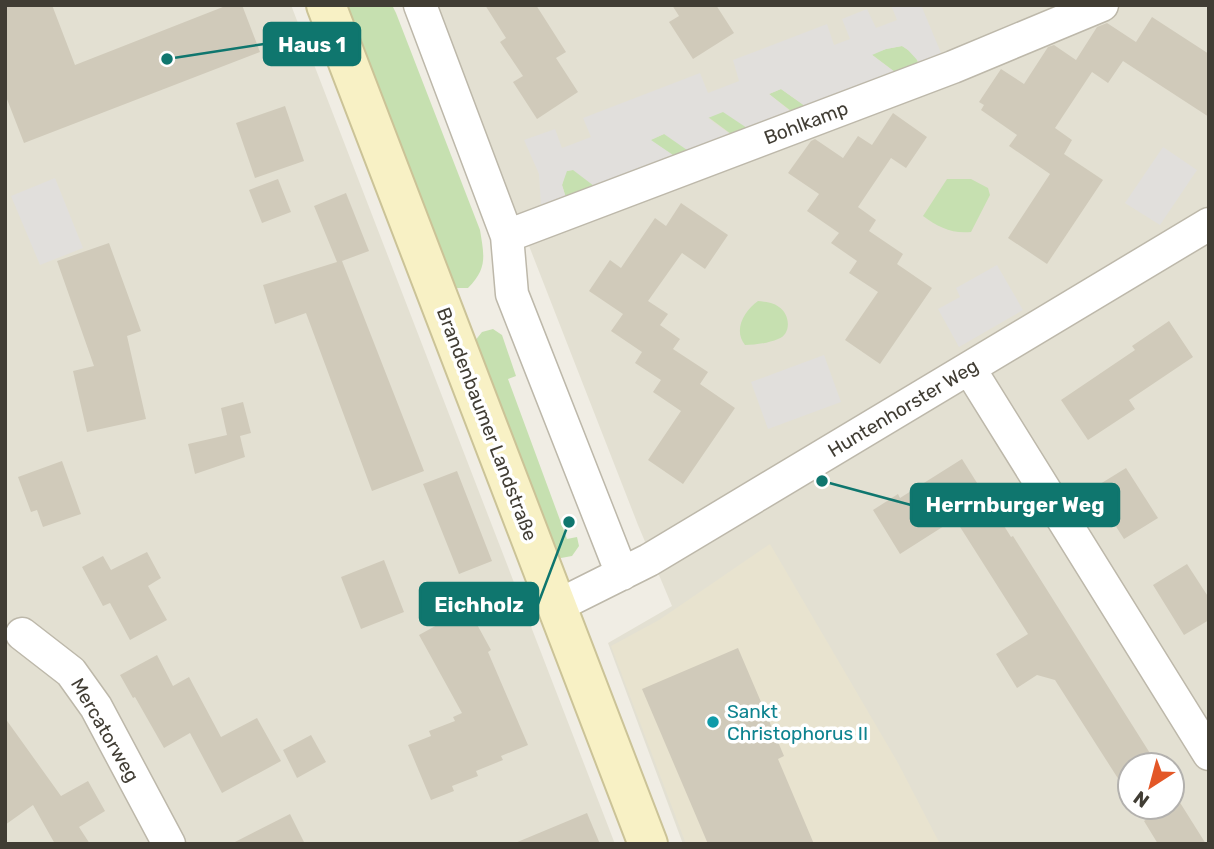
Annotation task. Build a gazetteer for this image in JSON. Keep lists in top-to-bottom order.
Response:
{
  "streets": {
    "main road": ["Brandenbaumer Landstraße"],
    "street": ["Bohlkamp", "Huntenhorster Weg", "Mercatorweg"]
  },
  "crossings": [
    ["Huntenhorster Weg", "Brandenbaumer Landstraße"]
  ],
  "places": [
    "Haus 1",
    "Herrnburger Weg",
    "Eichholz",
    "Sankt Christophorus II"
  ],
  "north": "bottom left"
}
